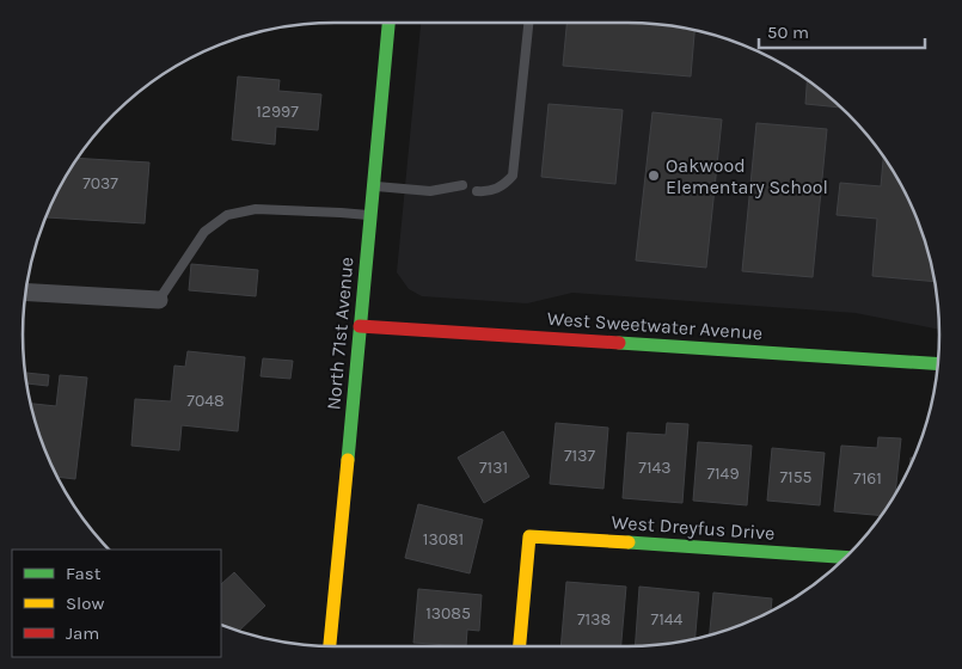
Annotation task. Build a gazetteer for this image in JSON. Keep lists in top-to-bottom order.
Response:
{
  "streets": {
    "street": ["West Sweetwater Avenue", "North 71st Avenue", "West Dreyfus Drive"]
  },
  "crossings": [
    ["West Sweetwater Avenue", "North 71st Avenue"]
  ],
  "places": ["Oakwood Elementary School"],
  "house_numbers": [
    "12997",
    "7037",
    "7048",
    "7137",
    "7131",
    "7143",
    "7149",
    "7155",
    "7161",
    "13081",
    "13085",
    "7138",
    "7144"
  ],
  "legend": ["Fast", "Slow", "Jam"],
  "scale_bar": "50 m"
}
